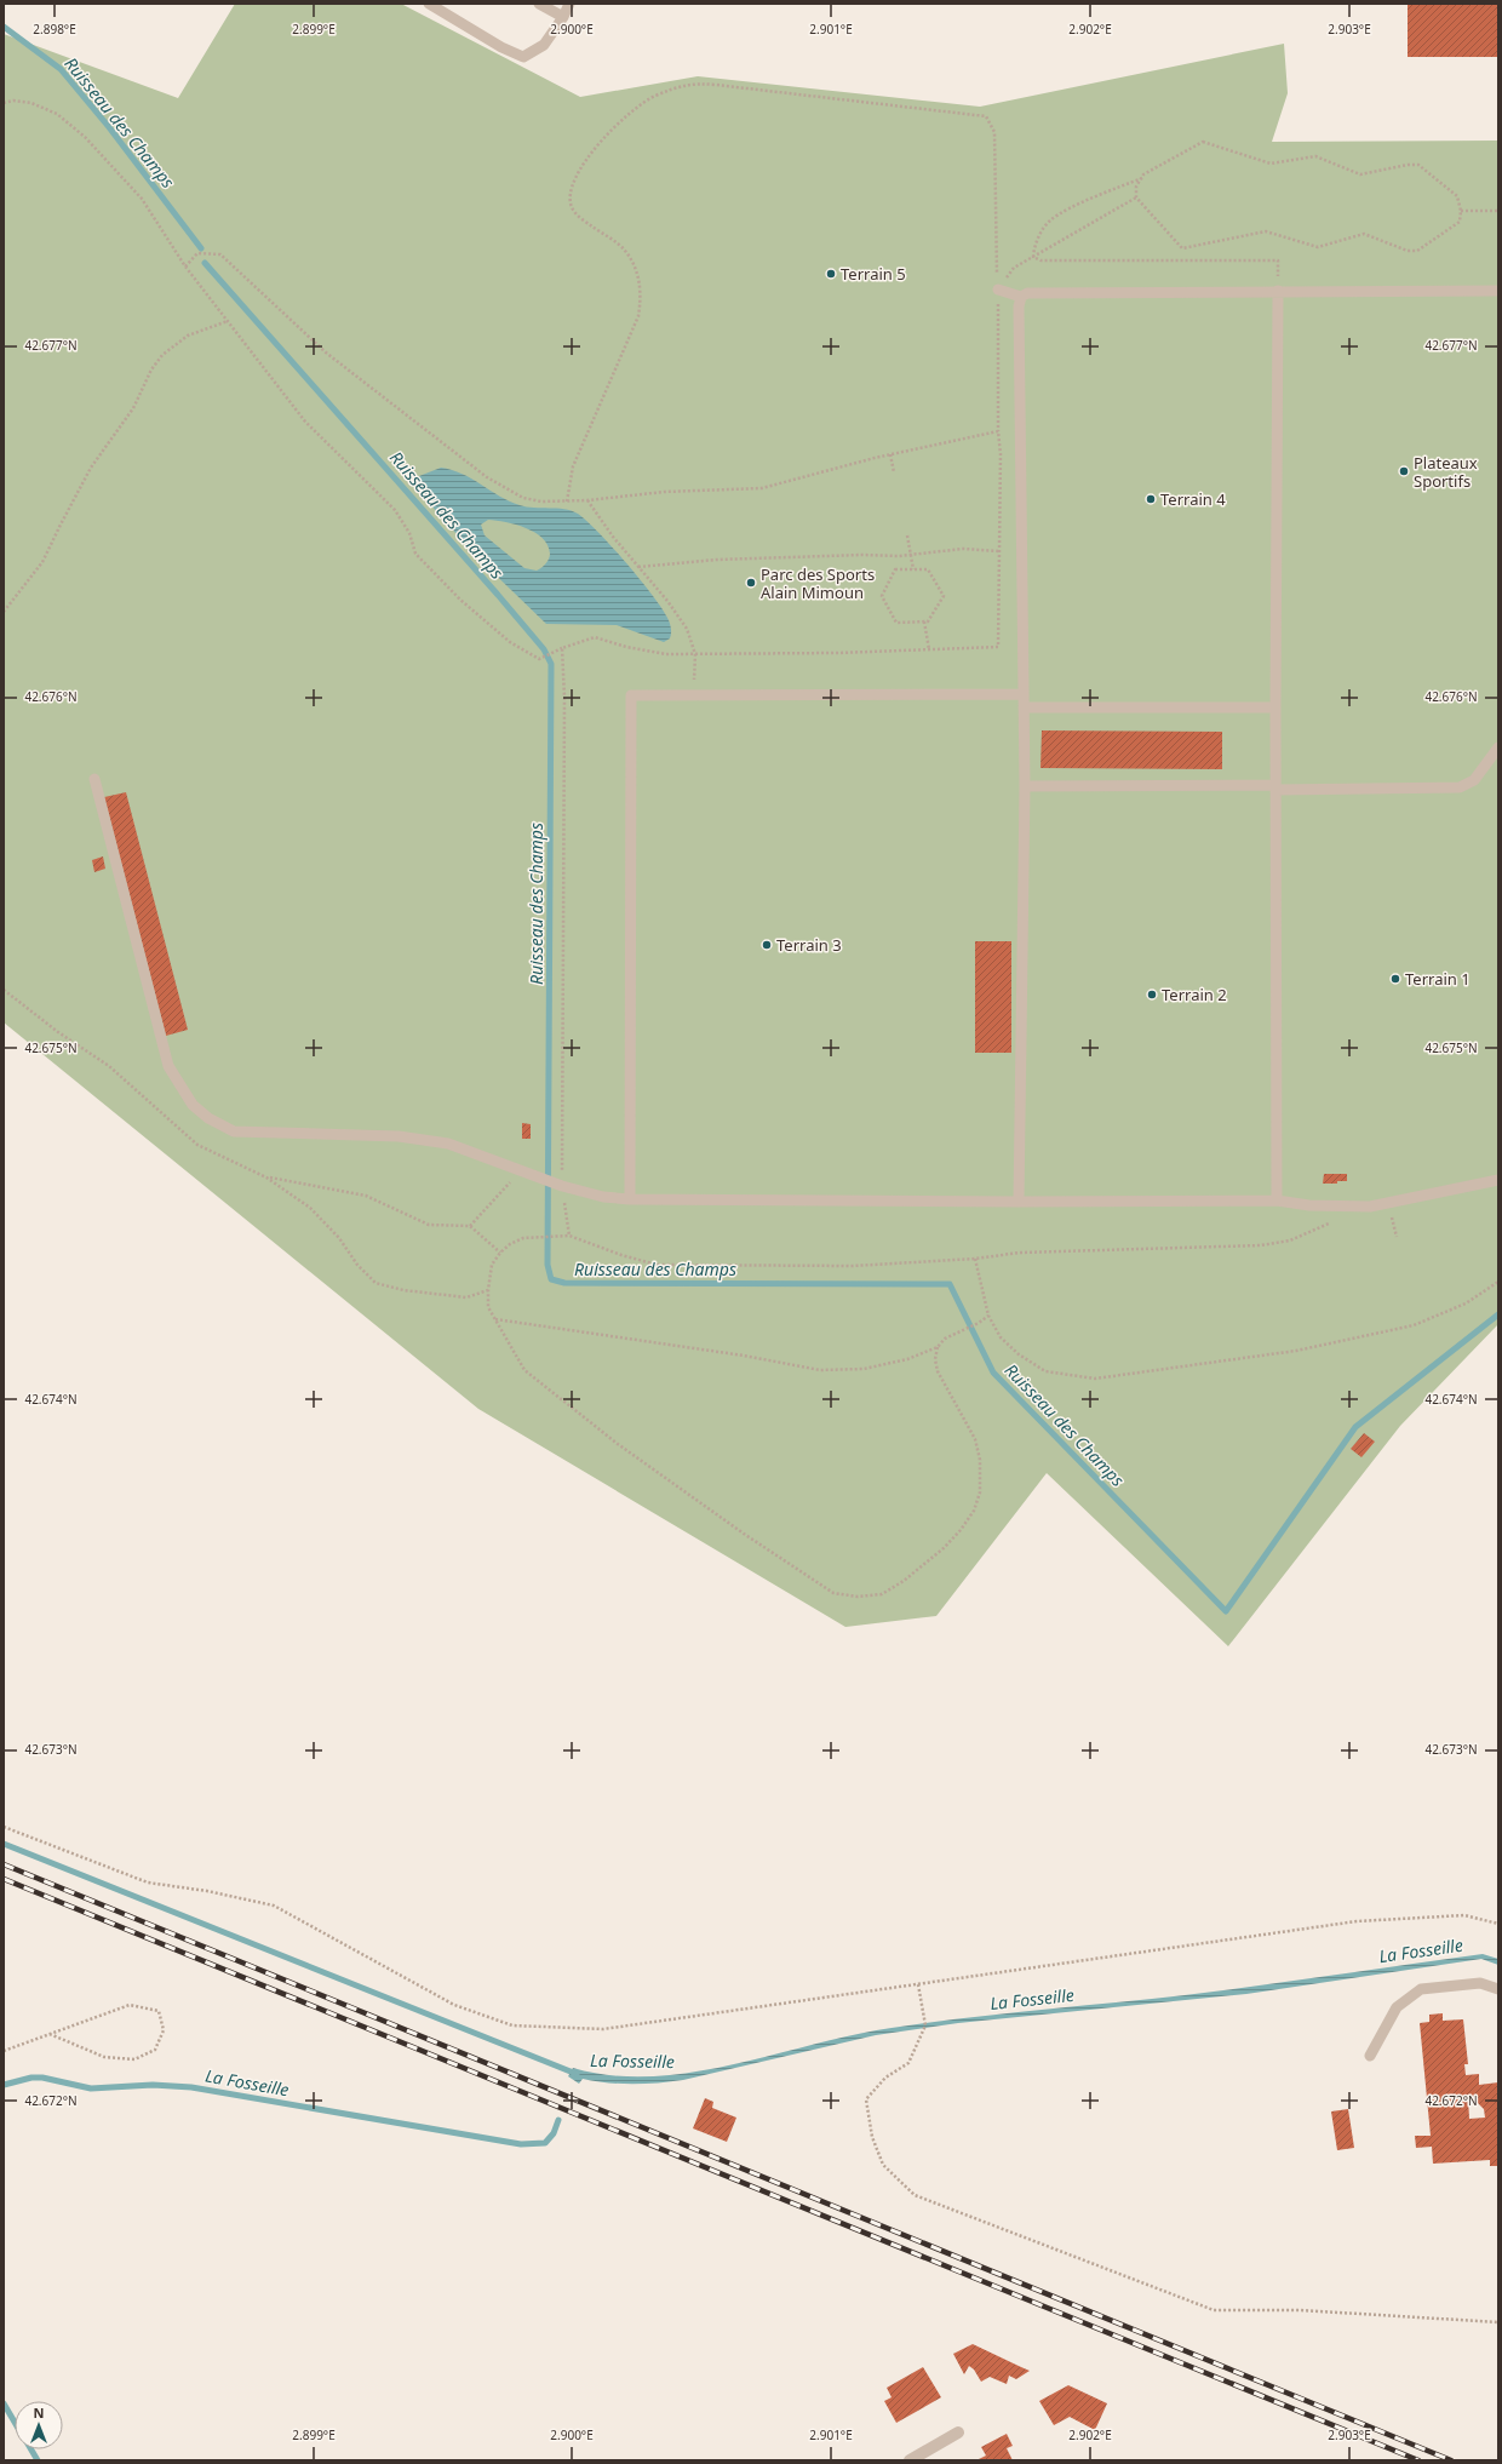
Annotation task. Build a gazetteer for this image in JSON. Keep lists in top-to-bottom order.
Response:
{
  "water": ["Ruisseau des Champs", "La Fosseille"],
  "places": [
    "Terrain 5",
    "Plateaux Sportifs",
    "Terrain 4",
    "Parc des Sports Alain Mimoun",
    "Terrain 3",
    "Terrain 1",
    "Terrain 2"
  ],
  "north": "top",
  "coordinates": [
    "2.898°E",
    "2.899°E",
    "2.900°E",
    "2.901°E",
    "2.902°E",
    "2.903°E",
    "42.677°N",
    "42.676°N",
    "42.675°N",
    "42.674°N",
    "42.673°N",
    "42.672°N"
  ]
}
